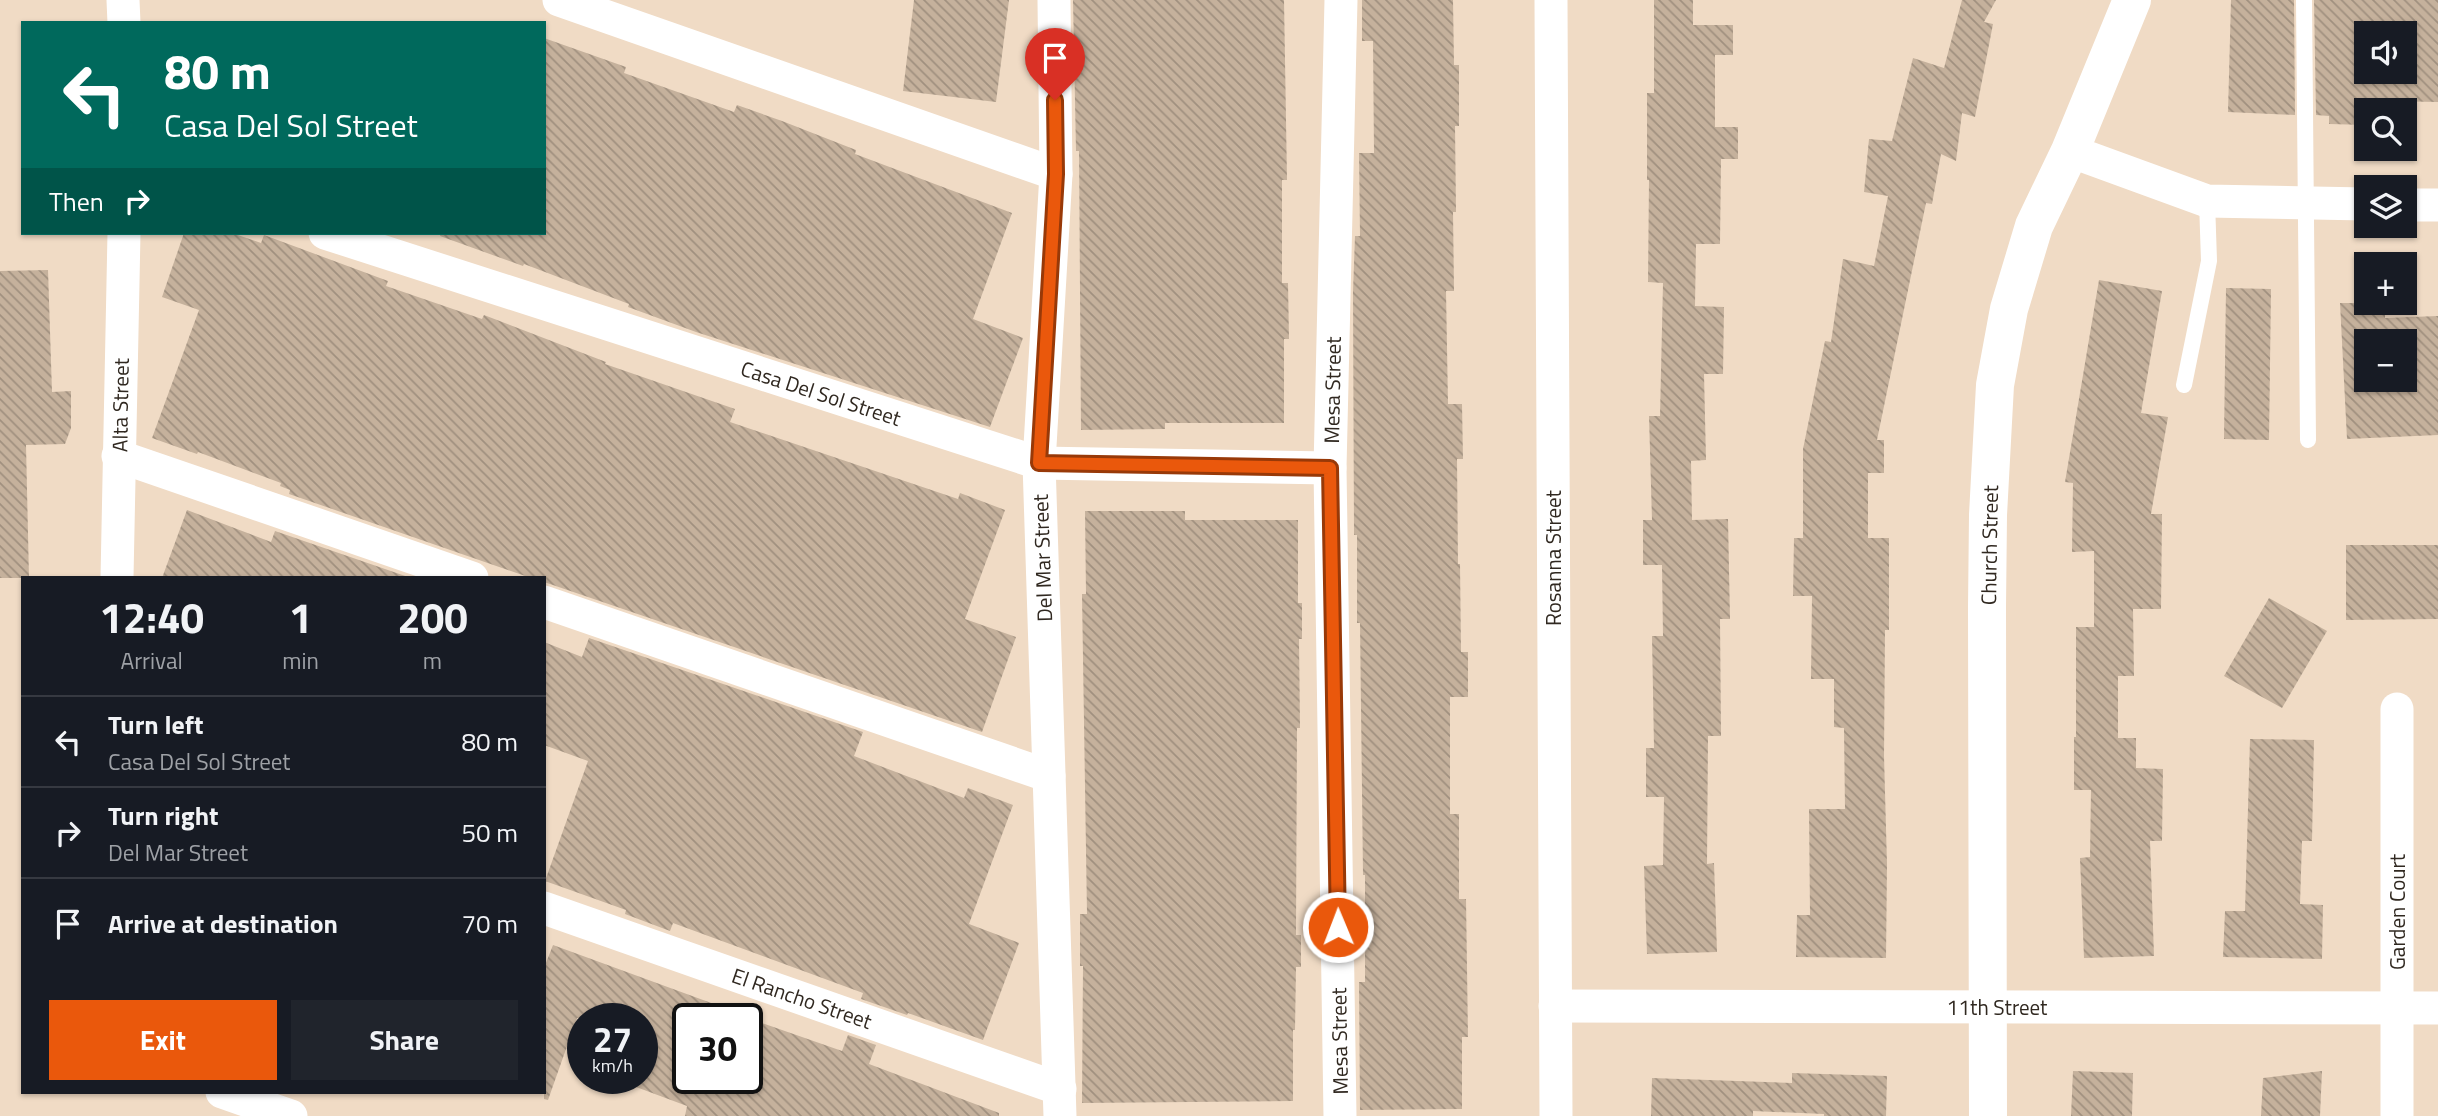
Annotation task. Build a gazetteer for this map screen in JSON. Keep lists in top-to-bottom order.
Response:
{
  "streets": {
    "street": [
      "Mesa Street",
      "Casa Del Sol Street",
      "Alta Street",
      "Church Street",
      "Del Mar Street",
      "Rosanna Street",
      "Garden Court",
      "El Rancho Street",
      "11th Street"
    ]
  },
  "crossings": [
    ["Mesa Street", "Casa Del Sol Street"],
    ["Casa Del Sol Street", "Del Mar Street"],
    ["Church Street", "11th Street"],
    ["Del Mar Street", "El Rancho Street"],
    ["Rosanna Street", "11th Street"],
    ["Garden Court", "11th Street"]
  ],
  "page": {
    "map_buttons": ["+", "−"],
    "turn": ["80 m", "Casa Del Sol Street"],
    "then": "Then",
    "eta": [
      "12:40",
      "Arrival",
      "1",
      "min",
      "200",
      "m"
    ],
    "list": [
      {
        "name": "Turn left",
        "note": "Casa Del Sol Street",
        "value": "80 m"
      },
      {
        "name": "Turn right",
        "note": "Del Mar Street",
        "value": "50 m"
      },
      {
        "name": "Arrive at destination",
        "value": "70 m"
      }
    ],
    "buttons": ["Exit", "Share"],
    "speed": "27 km/h",
    "limit": "30"
  }
}
